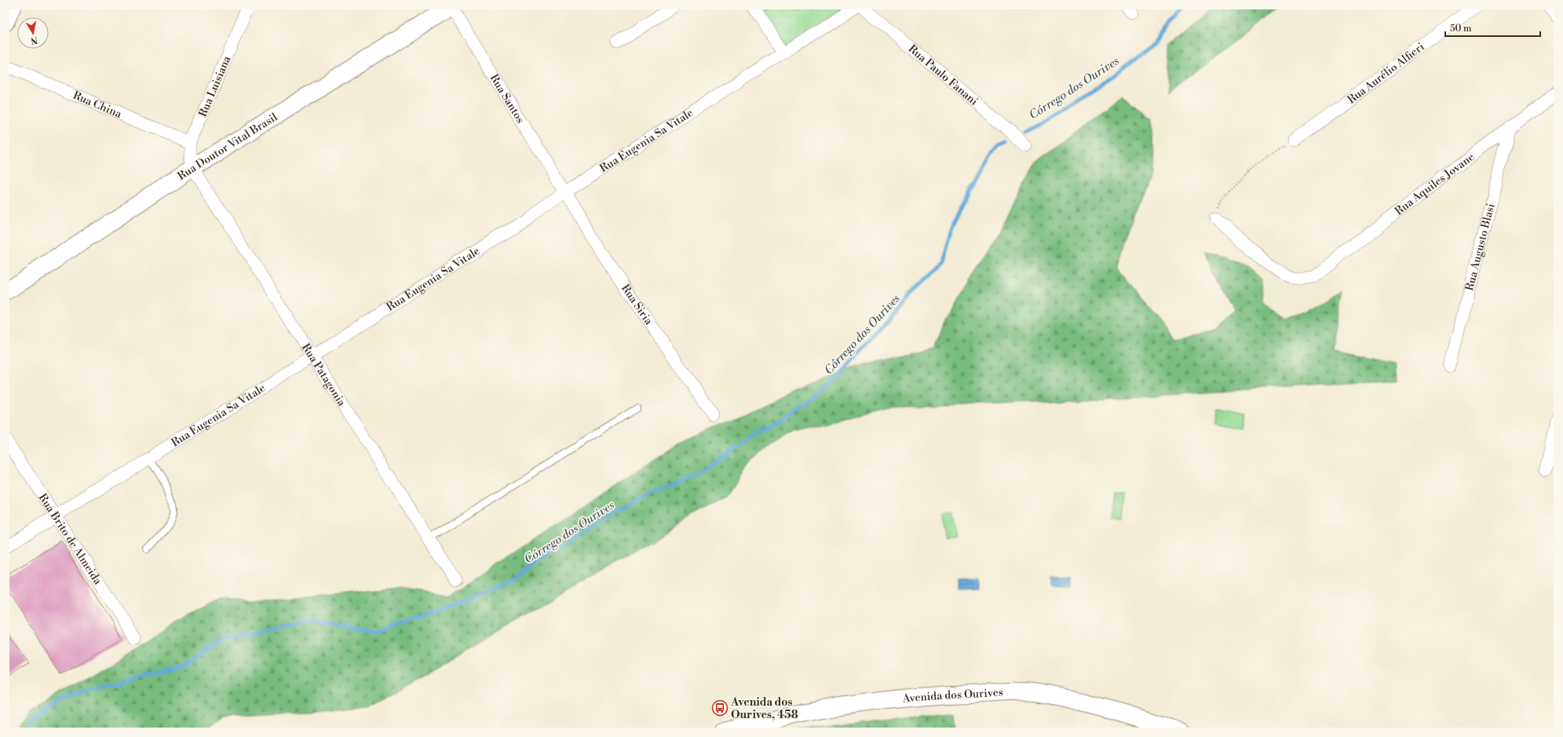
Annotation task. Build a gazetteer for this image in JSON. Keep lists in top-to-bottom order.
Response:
{
  "streets": {
    "street": [
      "Rua Aurélio Alfieri",
      "Rua Paulo Fanani",
      "Rua Luisiana",
      "Rua Santos",
      "Rua China",
      "Rua Eugenia Sa Vitale",
      "Rua Doutor Vital Brasil",
      "Rua Aquiles Jovane",
      "Rua Augusto Blasi",
      "Rua Siria",
      "Rua Patagonia",
      "Rua Brito de Almeida",
      "Avenida dos Ourives"
    ]
  },
  "crossings": [
    ["Rua Luisiana", "Rua China"],
    ["Rua Luisiana", "Rua Doutor Vital Brasil"],
    ["Rua Luisiana", "Rua Patagonia"],
    ["Rua Santos", "Rua Eugenia Sa Vitale"],
    ["Rua Santos", "Rua Doutor Vital Brasil"],
    ["Rua Santos", "Rua Siria"],
    ["Rua Eugenia Sa Vitale", "Rua Siria"],
    ["Rua Eugenia Sa Vitale", "Rua Patagonia"],
    ["Rua Eugenia Sa Vitale", "Rua Brito de Almeida"],
    ["Rua Doutor Vital Brasil", "Rua Patagonia"],
    ["Rua Aquiles Jovane", "Rua Augusto Blasi"]
  ],
  "water": ["Córrego dos Ourives"],
  "places": {
    "bus stop": ["Avenida dos Ourives, 458"]
  },
  "scale_bar": "50 m",
  "north": "bottom"
}
